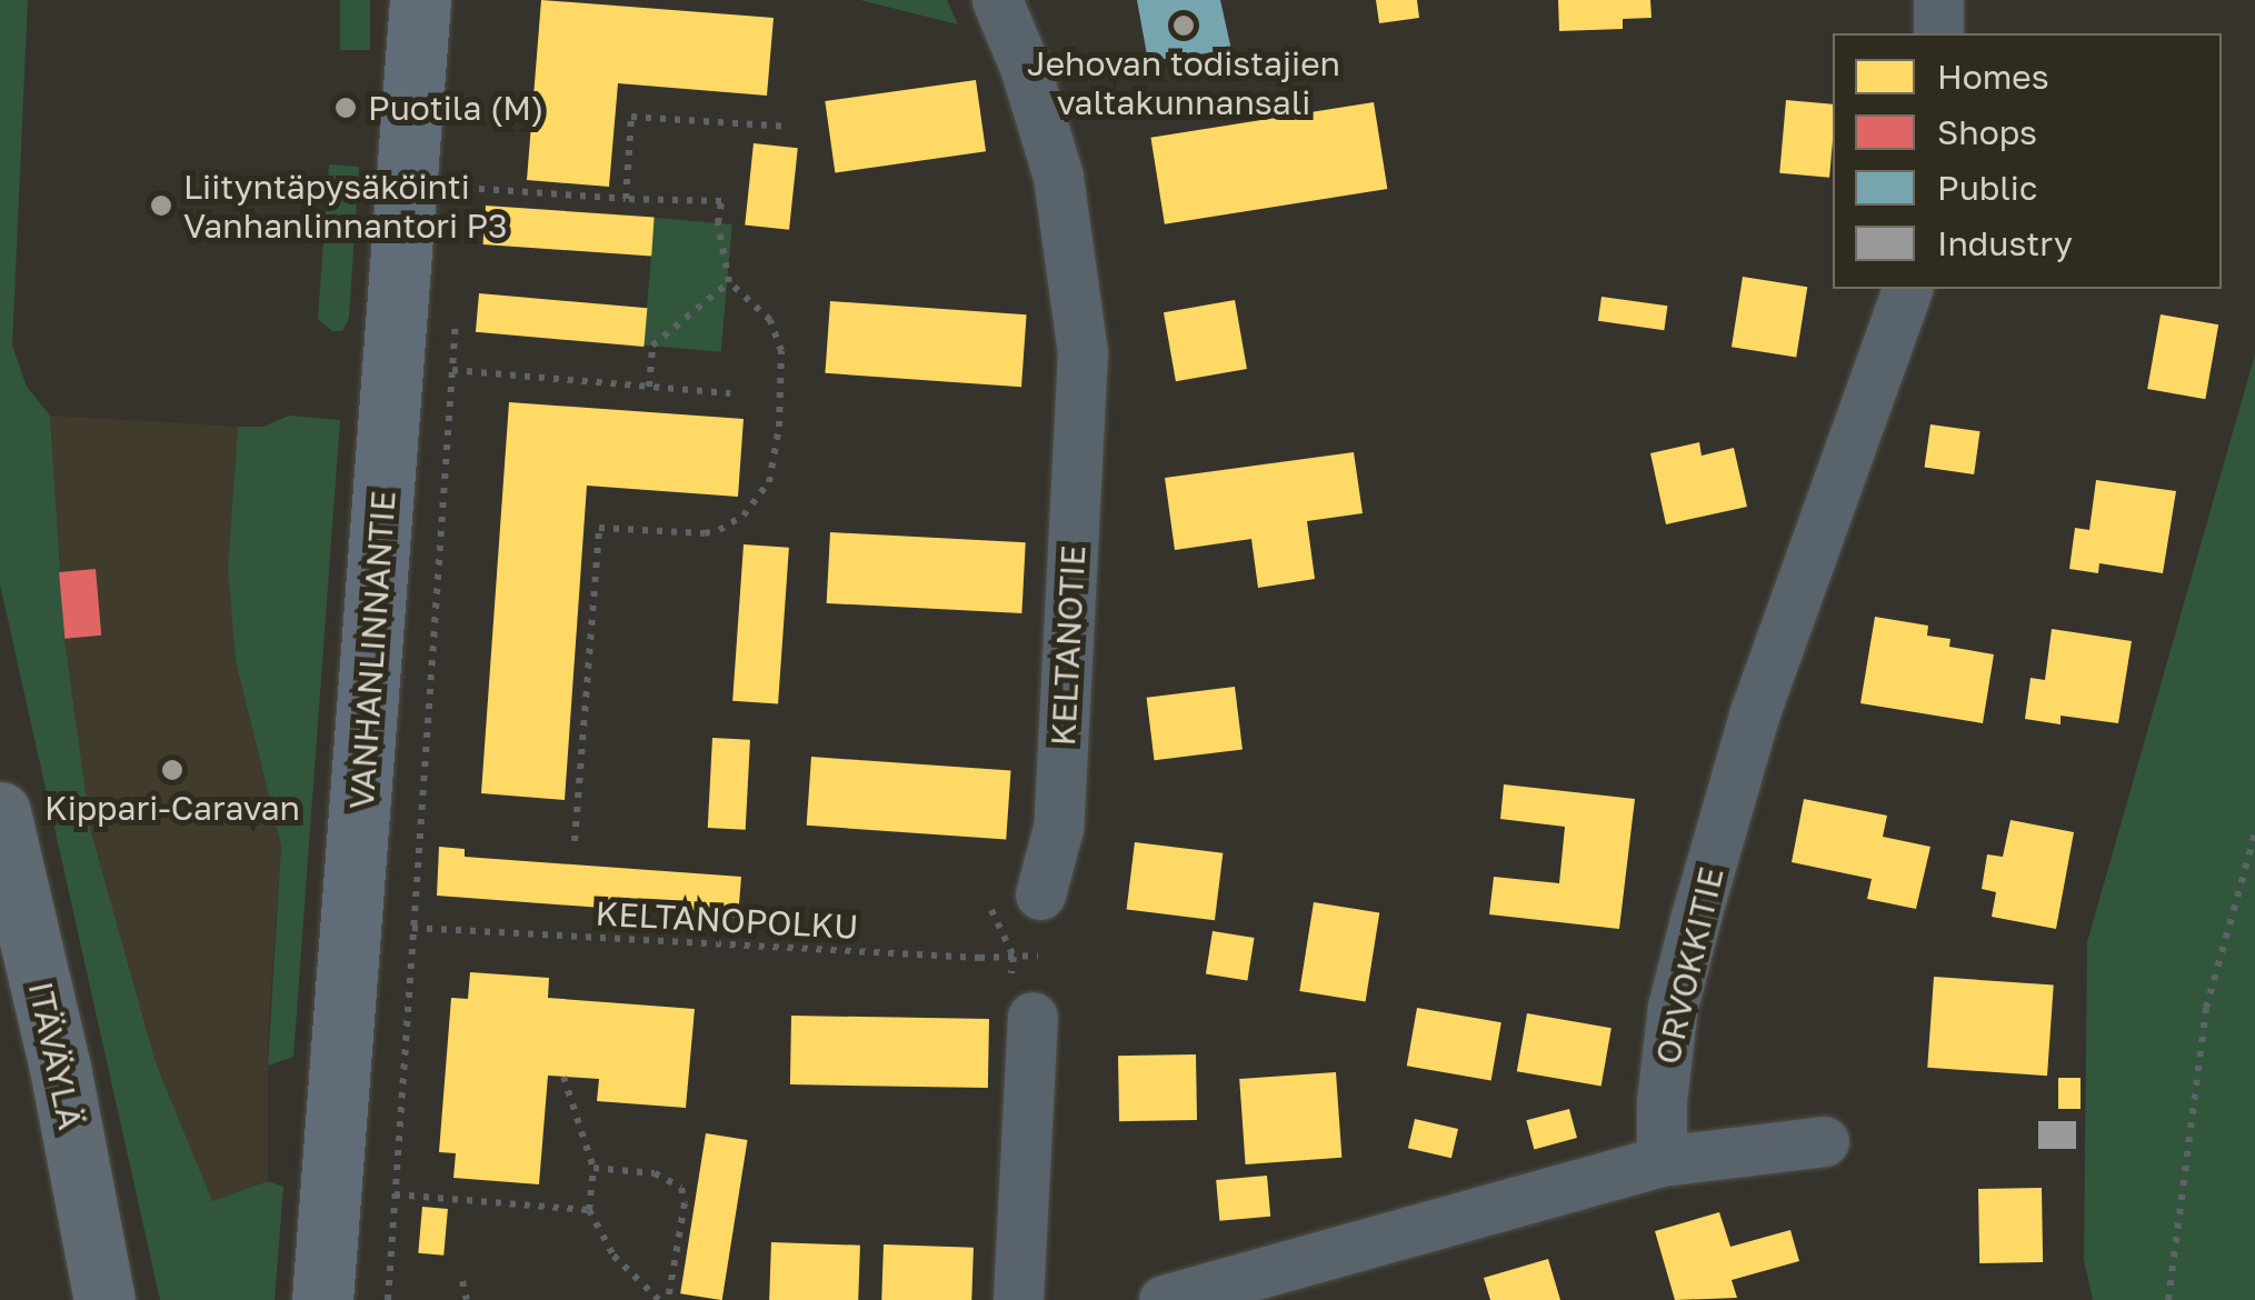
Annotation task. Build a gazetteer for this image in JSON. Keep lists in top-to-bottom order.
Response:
{
  "streets": {
    "main road": ["VANHANLINNANTIE", "ITÄVÄYLÄ"],
    "street": ["KELTANOTIE", "ORVOKKITIE"],
    "path": ["KELTANOPOLKU"]
  },
  "places": [
    "Jehovan todistajien valtakunnansali",
    "Puotila (M)",
    "Liityntäpysäköinti Vanhanlinnantori P3",
    "Kippari-Caravan"
  ],
  "legend": [
    "Homes",
    "Shops",
    "Public",
    "Industry"
  ]
}
